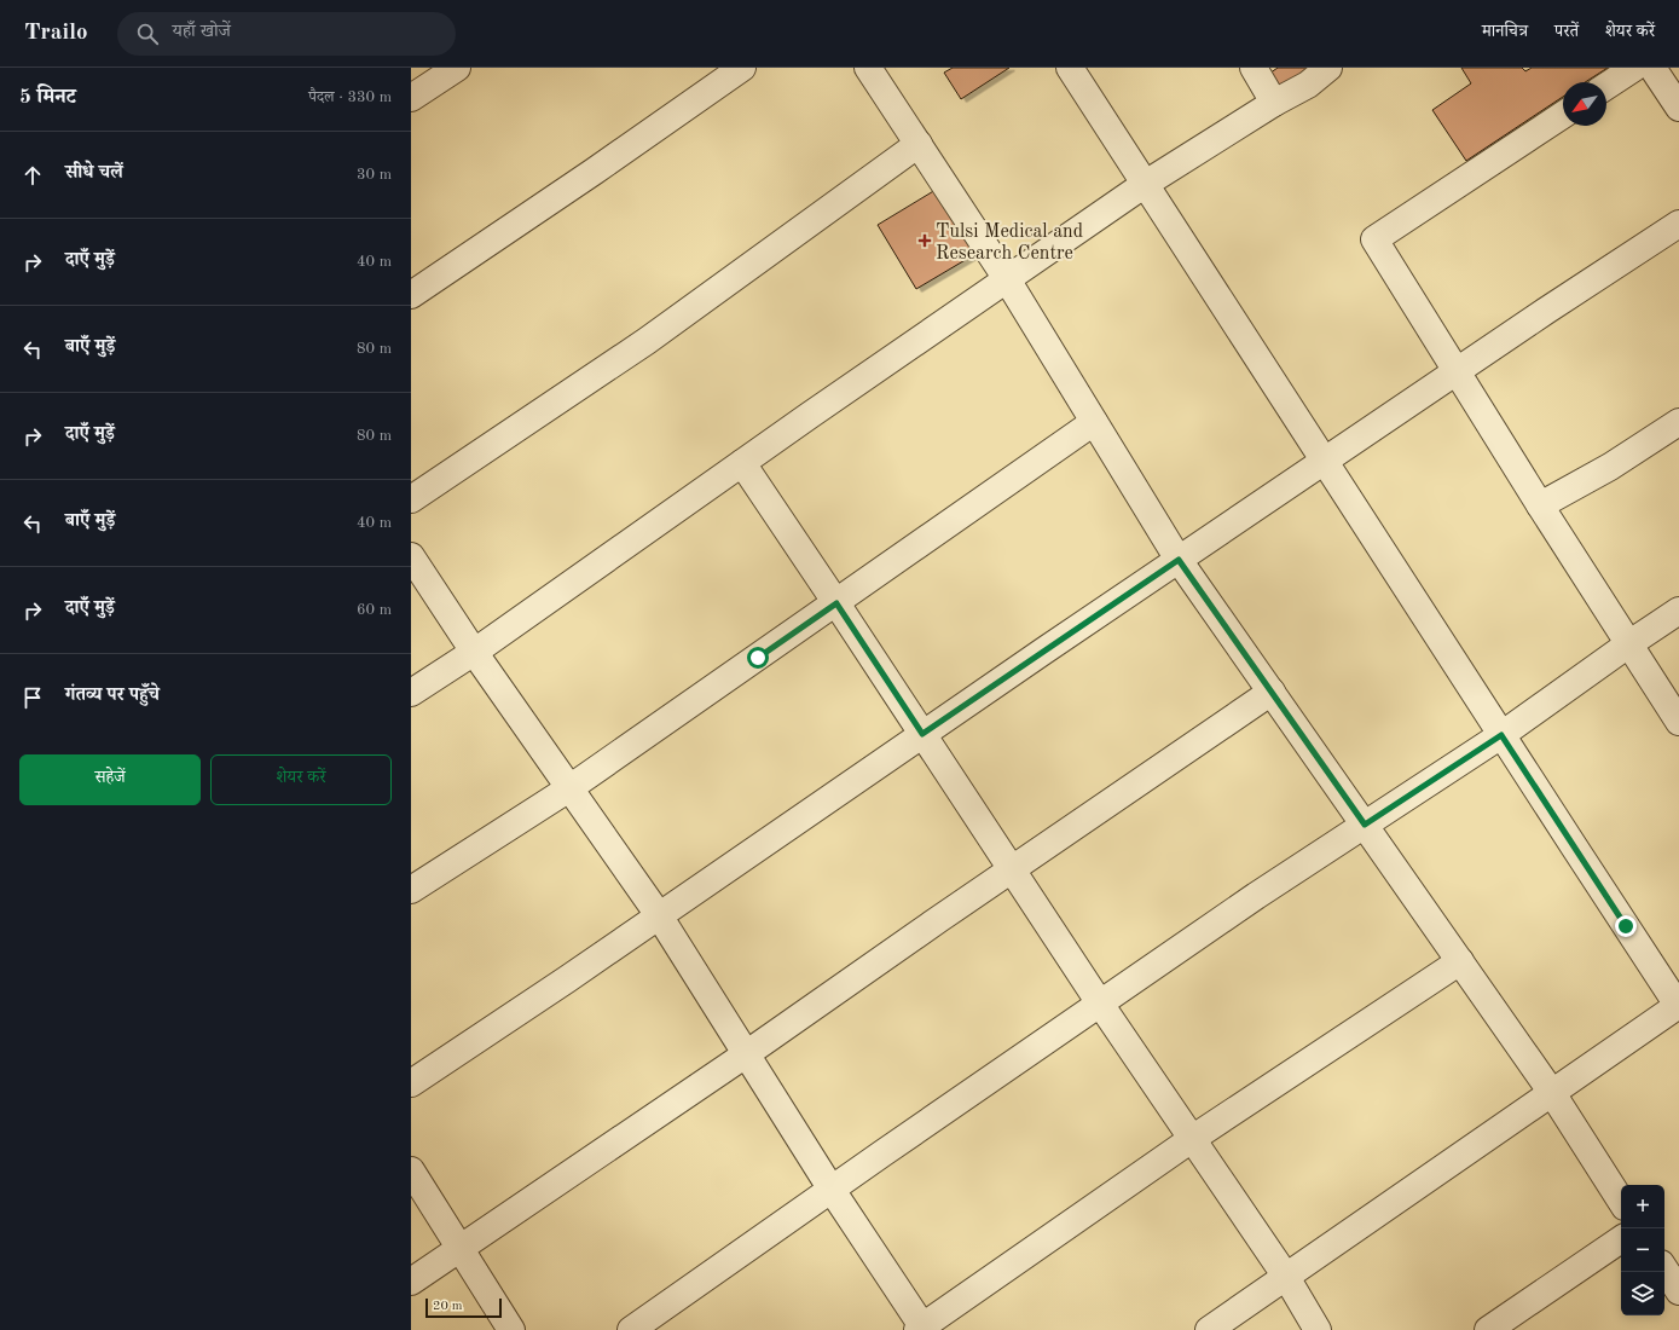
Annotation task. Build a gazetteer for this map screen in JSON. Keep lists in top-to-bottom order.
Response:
{
  "places": {
    "health": ["Tulsi Medical and Research Centre"]
  },
  "scale_bar": "20 m",
  "north": "bottom left",
  "page": {
    "header": "Trailo",
    "search": "यहाँ खोजें",
    "nav": ["मानचित्र", "परतें", "शेयर करें"],
    "heading": ["5 मिनट", "पैदल · 330 m"],
    "list": [
      ["सीधे चलें", "30 m"],
      ["दाएँ मुड़ें", "40 m"],
      ["बाएँ मुड़ें", "80 m"],
      ["दाएँ मुड़ें", "80 m"],
      ["बाएँ मुड़ें", "40 m"],
      ["दाएँ मुड़ें", "60 m"],
      "गंतव्य पर पहुँचे"
    ],
    "buttons": ["सहेजें", "शेयर करें"],
    "map_buttons": ["+", "−"],
    "scale": "20 m"
  }
}
